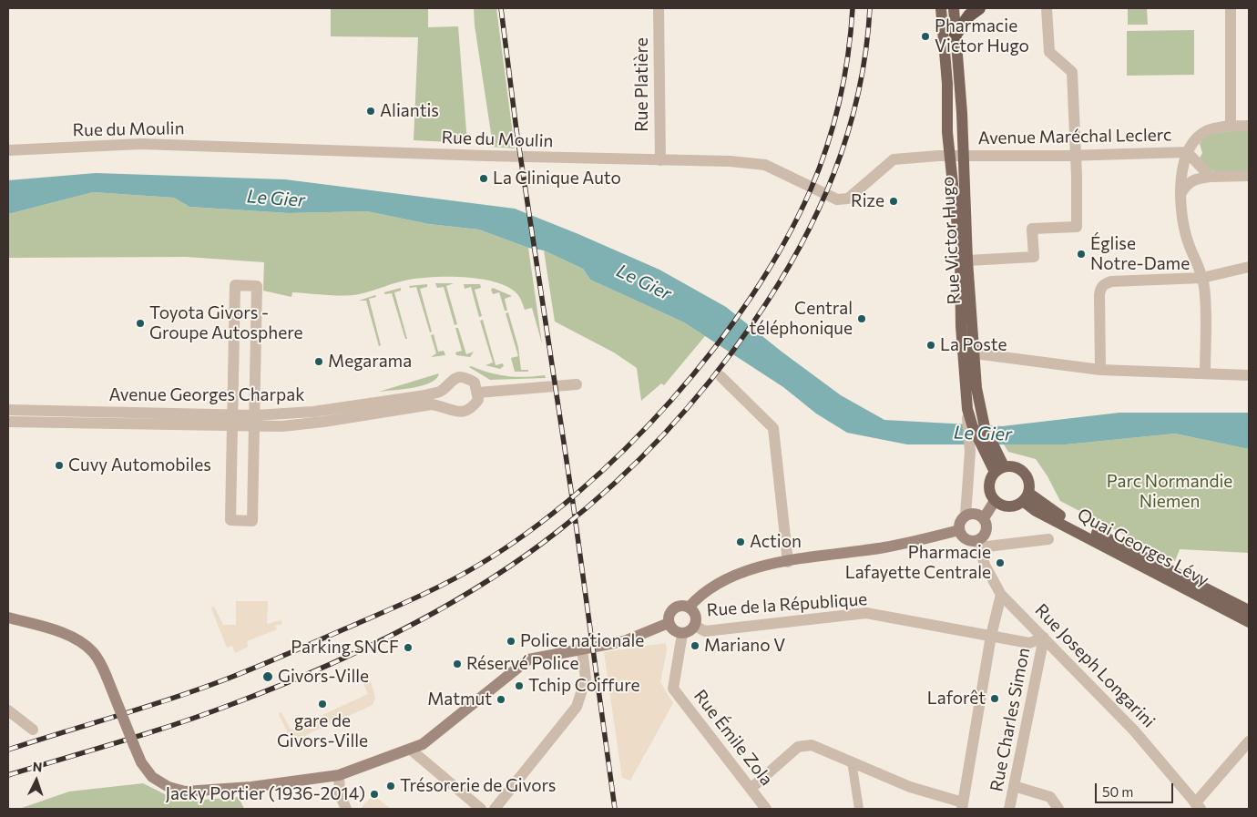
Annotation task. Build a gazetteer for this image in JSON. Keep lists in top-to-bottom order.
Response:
{
  "streets": {
    "main road": ["Rue Victor Hugo", "Quai Georges Lévy"],
    "street": [
      "Rue Platière",
      "Rue du Moulin",
      "Avenue Maréchal Leclerc",
      "Avenue Georges Charpak",
      "Rue de la République",
      "Rue Joseph Longarini",
      "Rue Charles Simon",
      "Rue Émile Zola"
    ]
  },
  "crossings": [
    ["Rue Platière", "Rue du Moulin"],
    ["Rue du Moulin", "Avenue Maréchal Leclerc"],
    ["Rue du Moulin", "Rue Victor Hugo"],
    ["Avenue Maréchal Leclerc", "Rue Victor Hugo"],
    ["Rue Victor Hugo", "Quai Georges Lévy"],
    ["Rue Victor Hugo", "Rue Joseph Longarini"],
    ["Rue de la République", "Rue Joseph Longarini"],
    ["Rue de la République", "Rue Charles Simon"],
    ["Rue de la République", "Rue Émile Zola"],
    ["Rue Joseph Longarini", "Rue Charles Simon"]
  ],
  "water": ["Le Gier"],
  "parks": ["Parc Normandie Niemen"],
  "places": [
    "Pharmacie Victor Hugo",
    "Aliantis",
    "La Clinique Auto",
    "Rize",
    "Église Notre-Dame",
    "Central téléphonique",
    "Toyota Givors - Groupe Autosphere",
    "La Poste",
    "Megarama",
    "Cuvy Automobiles",
    "Action",
    "Pharmacie Lafayette Centrale",
    "Police nationale",
    "Mariano V",
    "Parking SNCF",
    "Réservé Police",
    "Givors-Ville",
    "Tchip Coiffure",
    "Laforêt",
    "Matmut",
    "gare de Givors-Ville",
    "Trésorerie de Givors",
    "Jacky Portier (1936-2014)"
  ],
  "scale_bar": "50 m",
  "north": "top"
}
